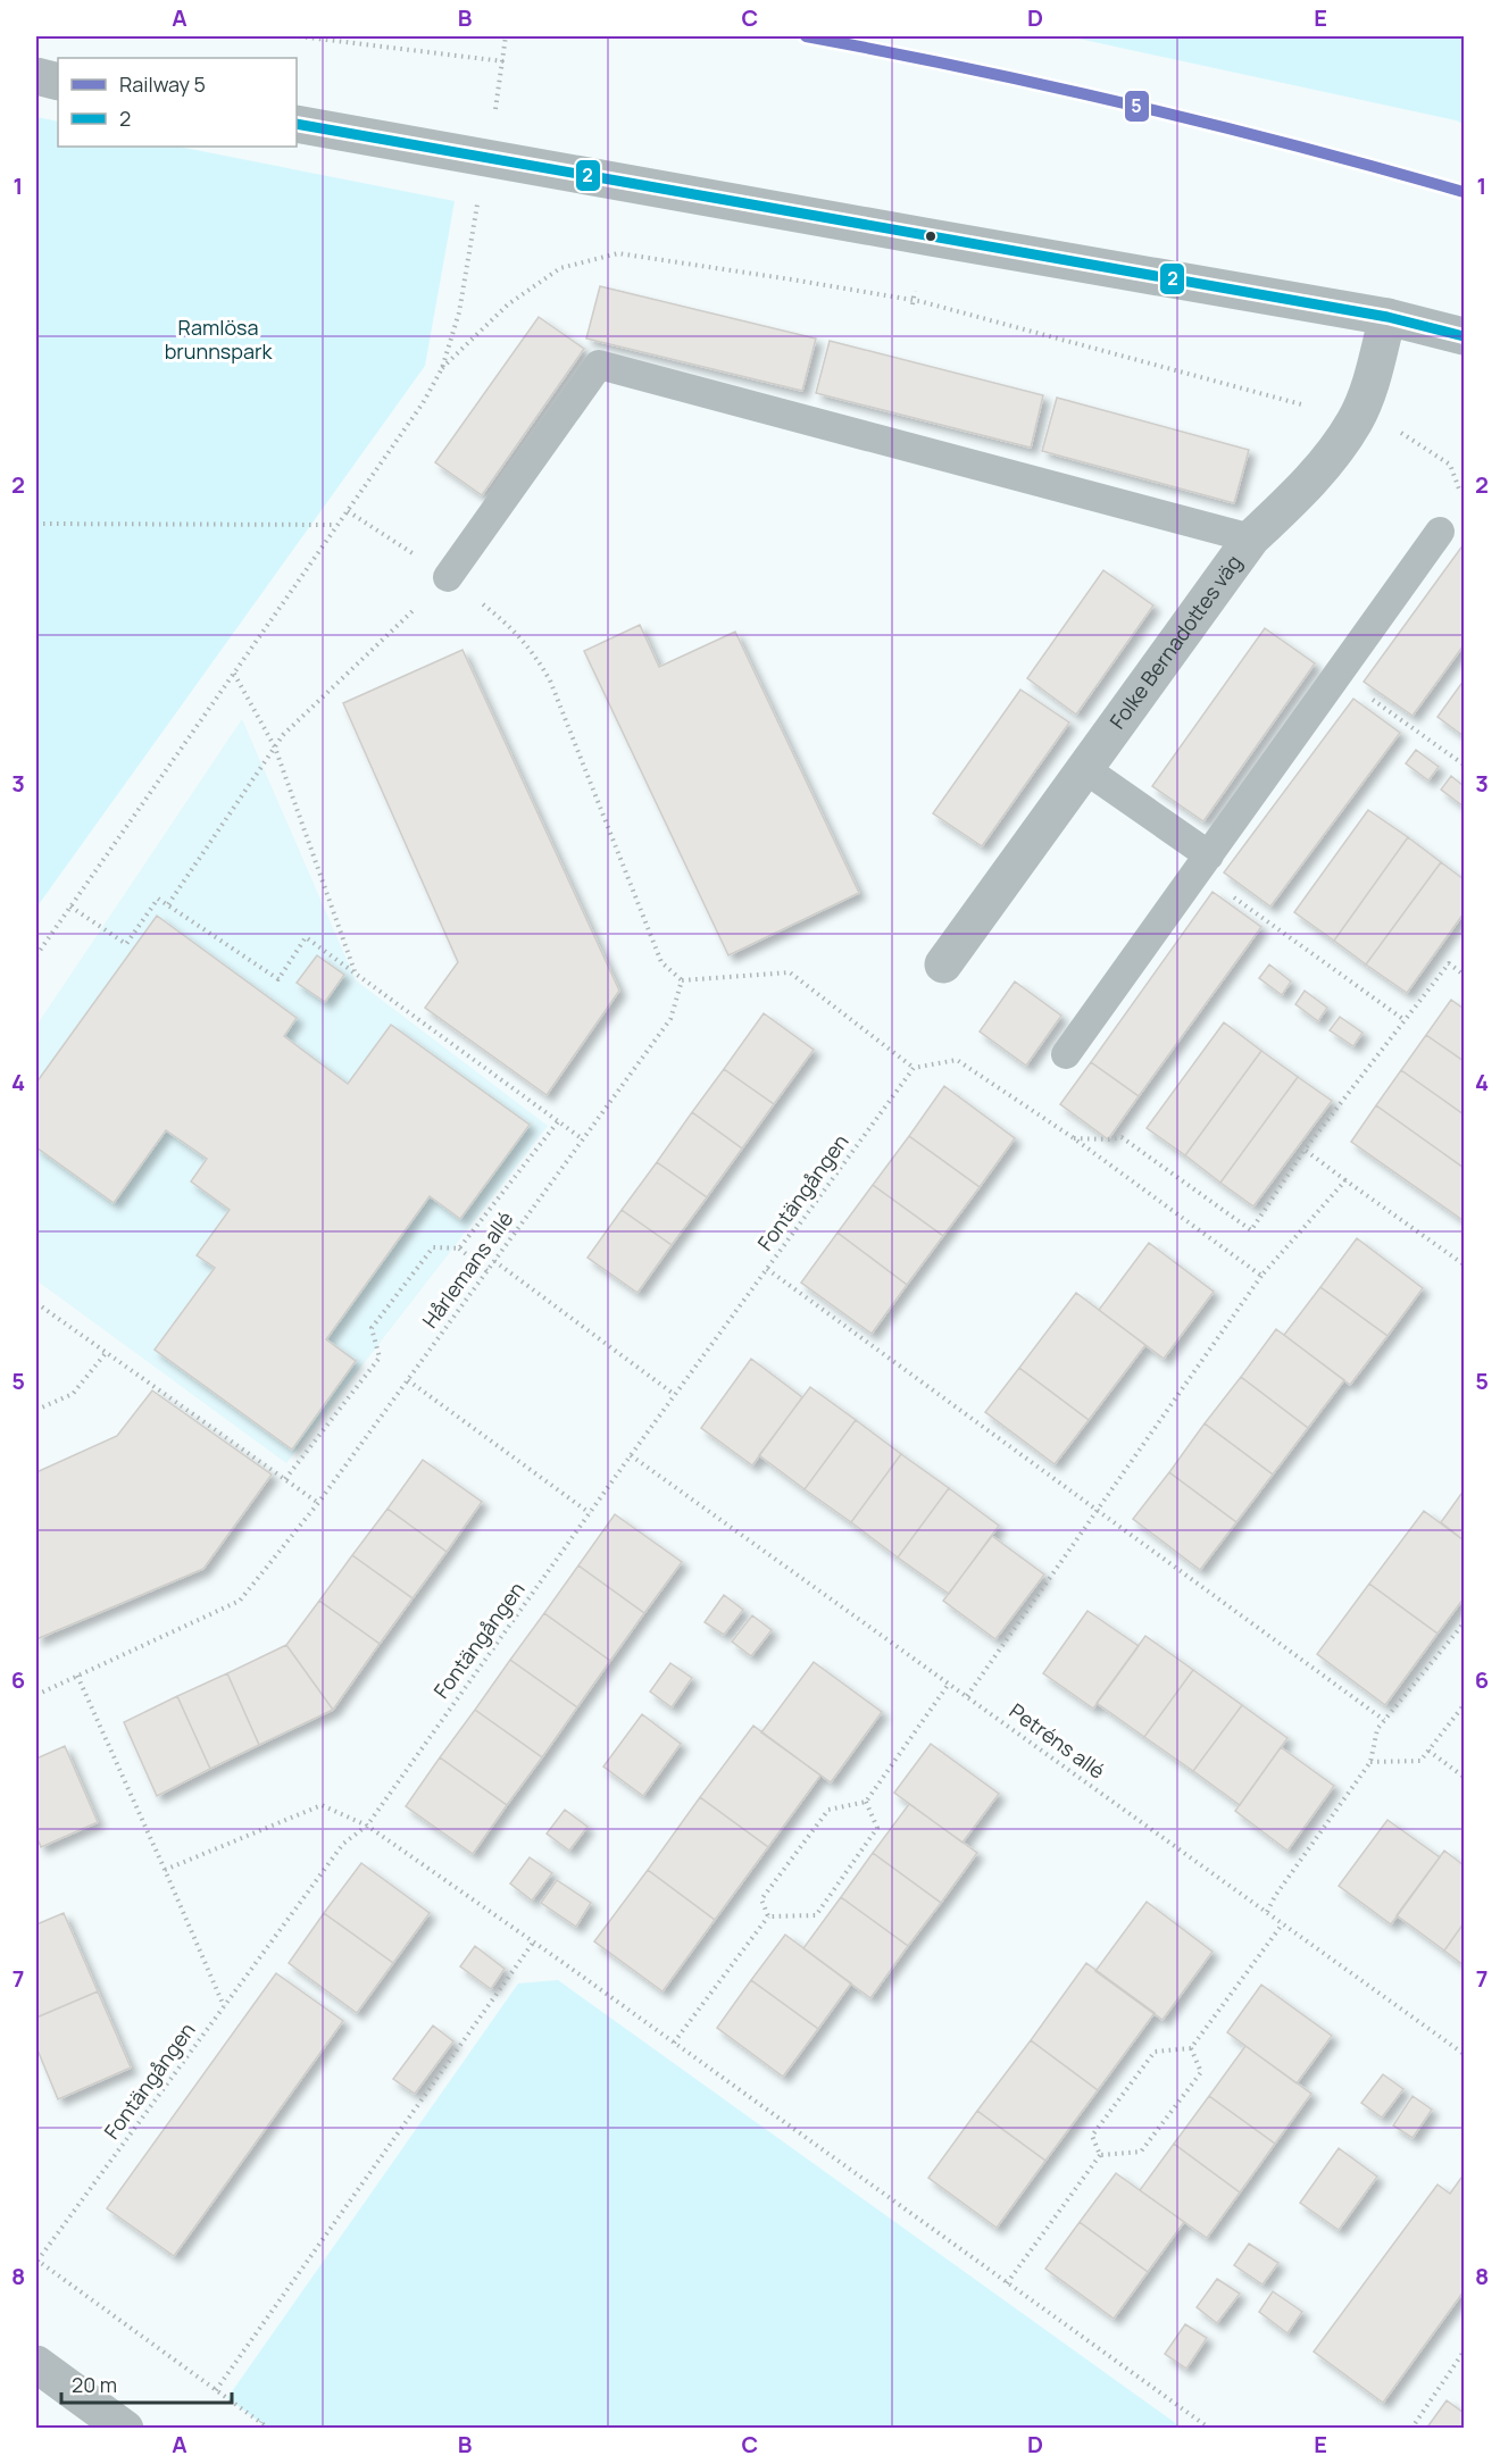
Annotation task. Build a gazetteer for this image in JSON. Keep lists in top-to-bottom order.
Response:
{
  "streets": {
    "street": ["Folke Bernadottes väg"],
    "path": ["Fontängången", "Hårlemans allé", "Petréns allé"]
  },
  "crossings": [
    ["Fontängången", "Petréns allé"]
  ],
  "parks": ["Ramlösa brunnspark"],
  "lines": ["rail line 5", "transit line 2"],
  "legend": ["Railway 5", "2"],
  "scale_bar": "20 m",
  "grid": {
    "columns": [
      "A",
      "B",
      "C",
      "D",
      "E"
    ],
    "rows": [
      "1",
      "2",
      "3",
      "4",
      "5",
      "6",
      "7",
      "8"
    ]
  }
}
